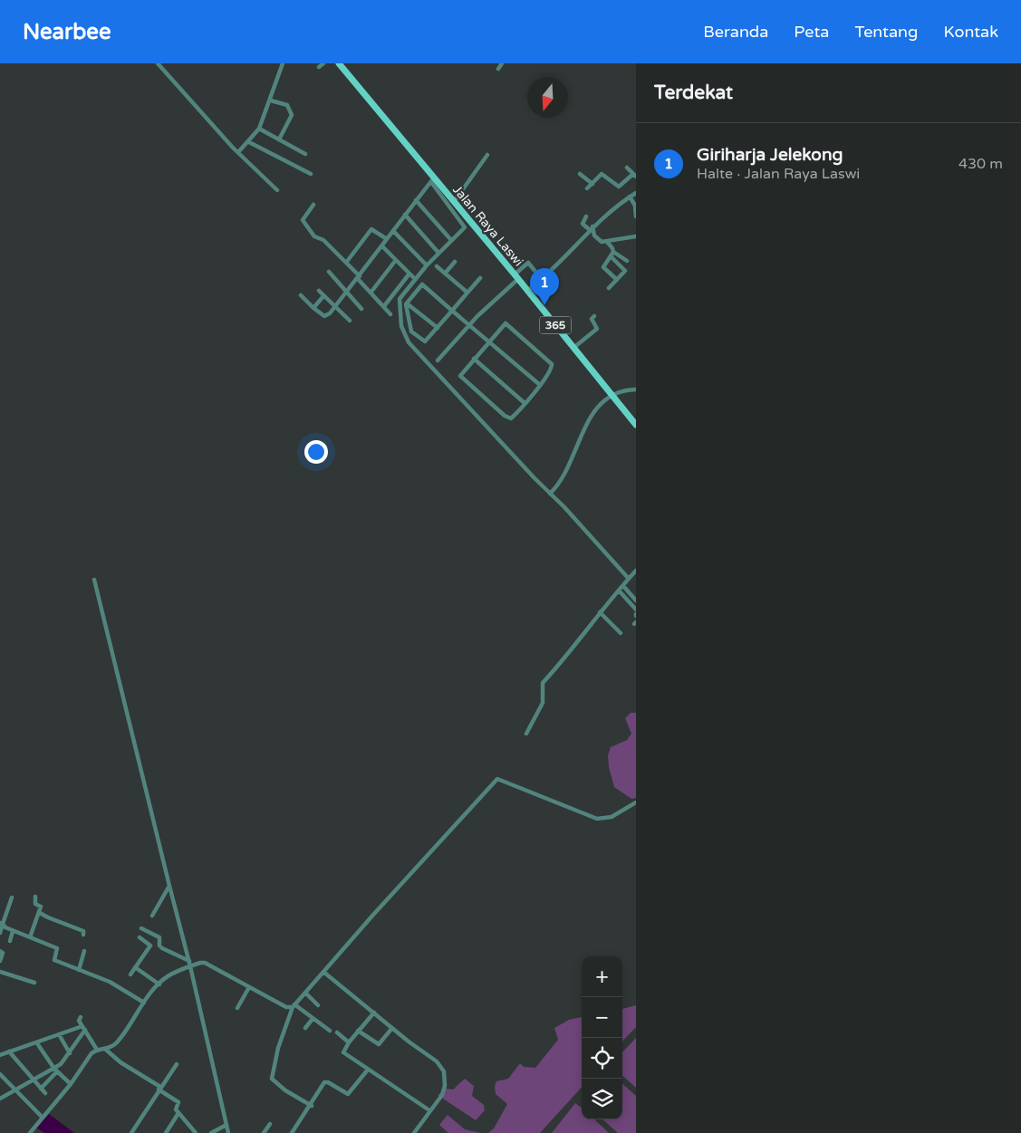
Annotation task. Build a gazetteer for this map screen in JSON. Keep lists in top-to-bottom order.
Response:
{
  "streets": {
    "main road": ["Jalan Raya Laswi", "365"]
  },
  "north": "bottom",
  "page": {
    "header": "Nearbee",
    "nav": [
      "Beranda",
      "Peta",
      "Tentang",
      "Kontak"
    ],
    "heading": "Terdekat",
    "list": [
      {
        "mark": "1",
        "name": "Giriharja Jelekong",
        "note": "Halte · Jalan Raya Laswi",
        "value": "430 m"
      }
    ],
    "pins": "1",
    "map_buttons": ["+", "−"]
  }
}
